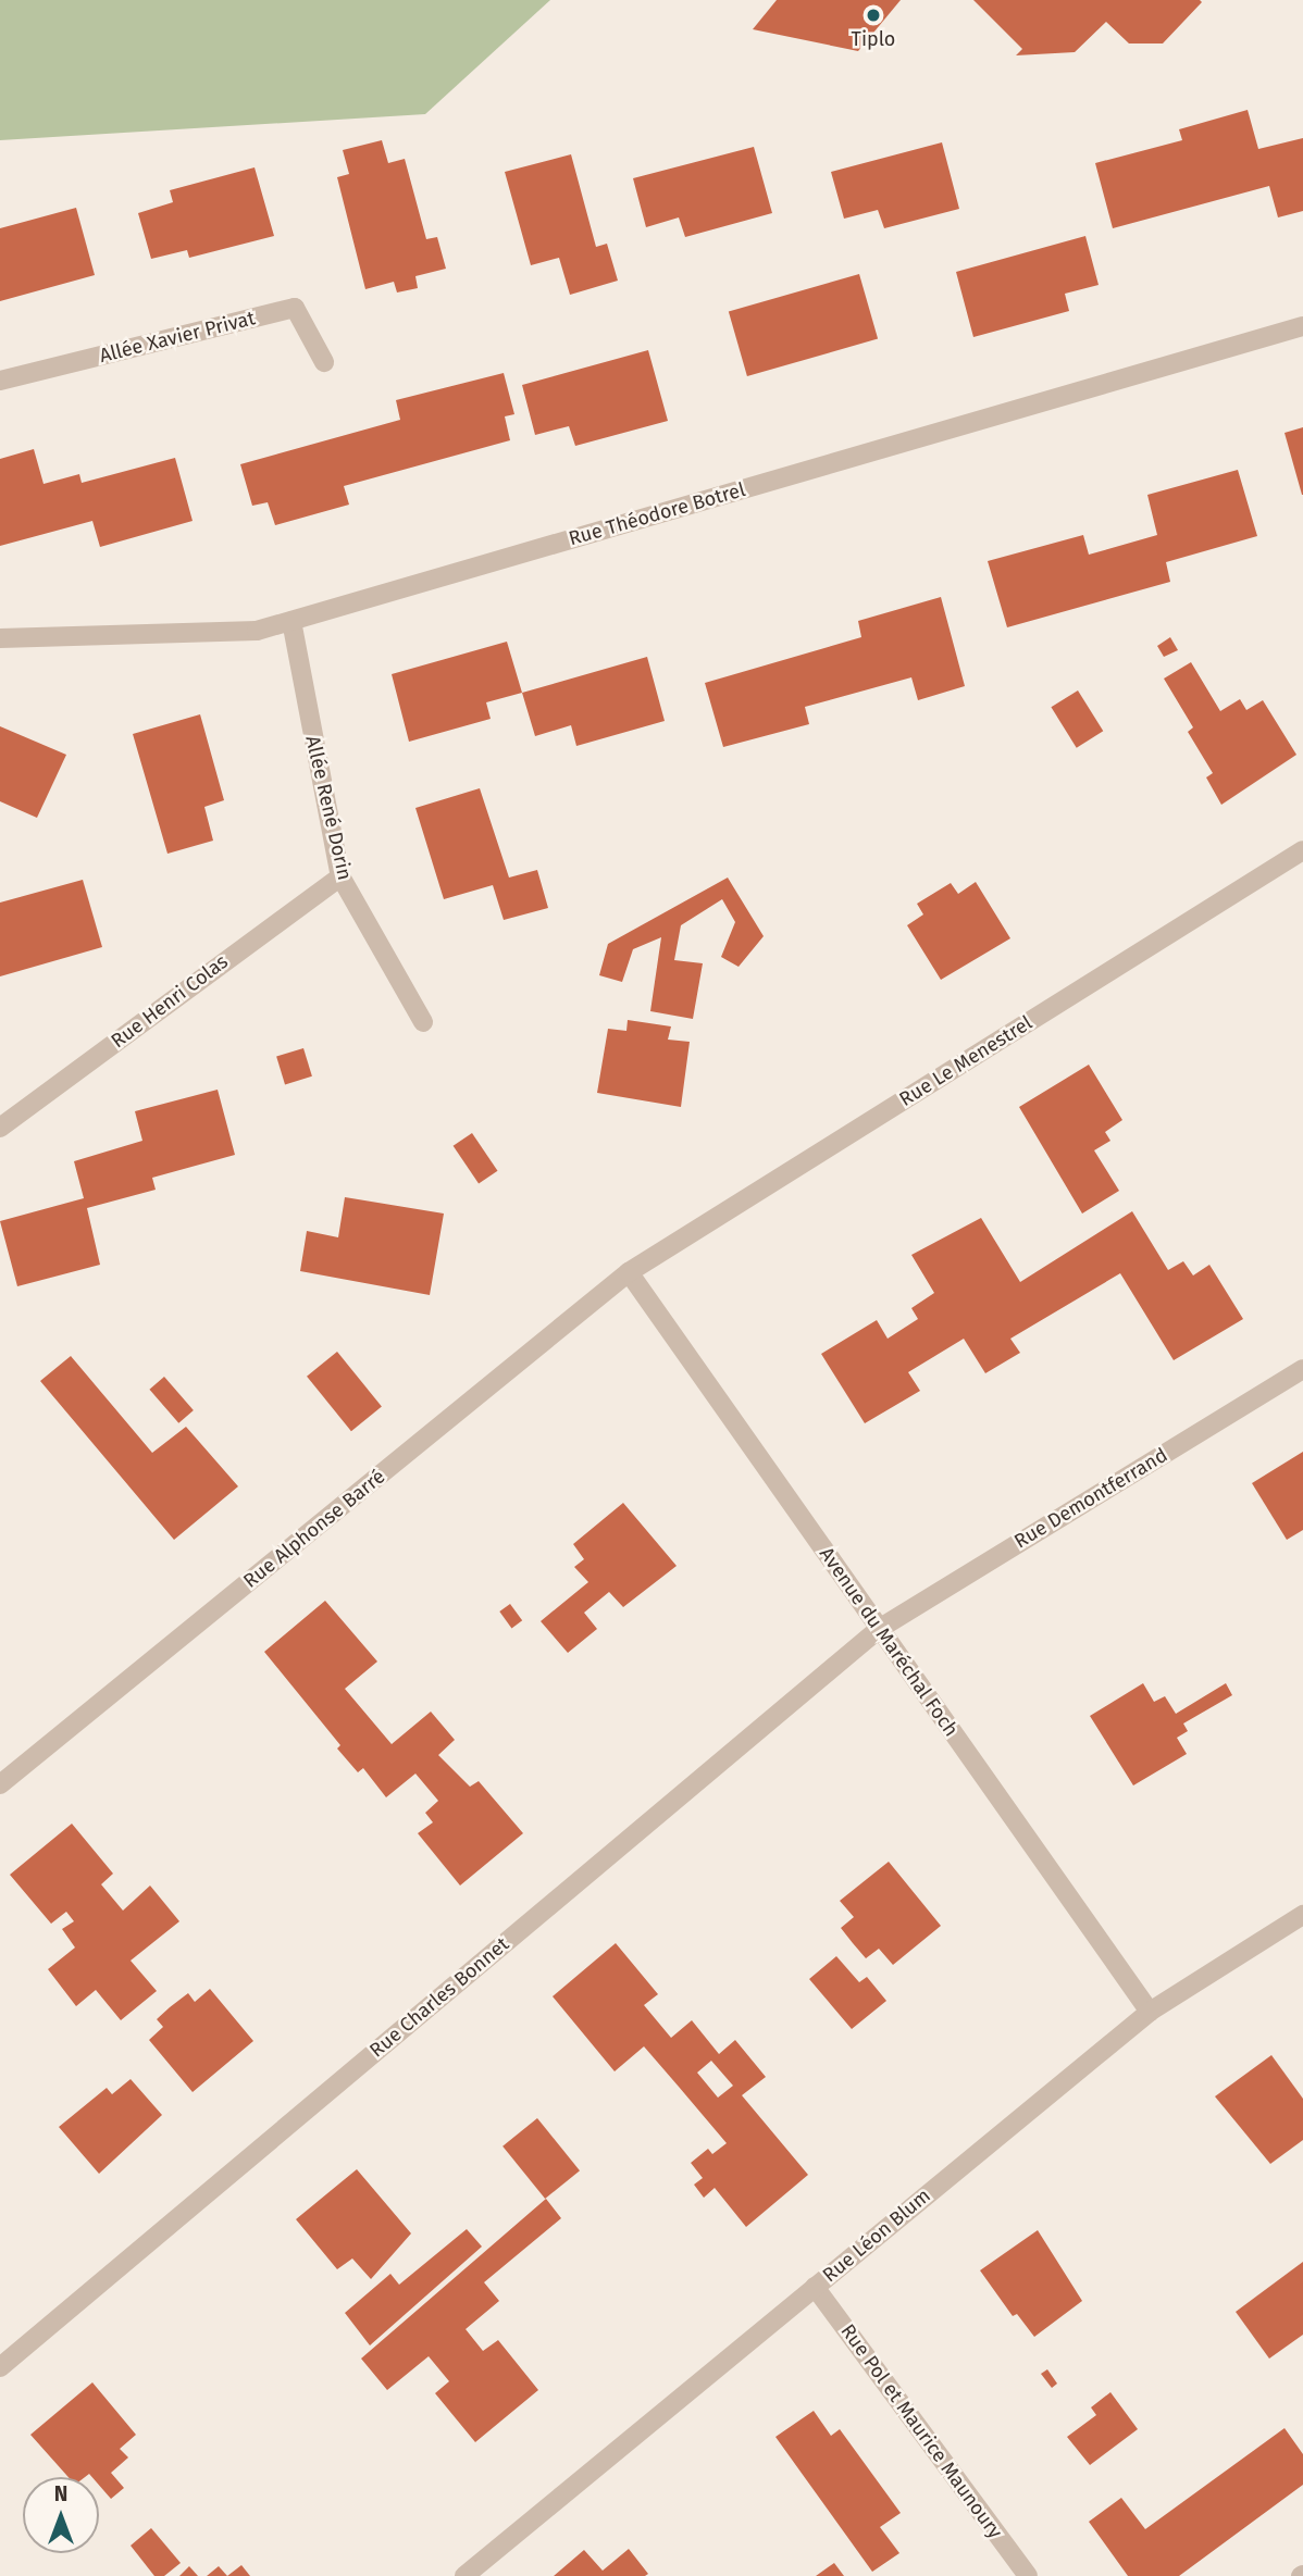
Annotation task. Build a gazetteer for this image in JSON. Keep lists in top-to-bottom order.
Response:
{
  "streets": {
    "street": [
      "Allée Xavier Privat",
      "Rue Théodore Botrel",
      "Allée René Dorin",
      "Rue Henri Colas",
      "Rue Le Menestrel",
      "Rue Demontferrand",
      "Rue Alphonse Barré",
      "Avenue du Maréchal Foch",
      "Rue Charles Bonnet",
      "Rue Léon Blum",
      "Rue Pol et Maurice Maunoury"
    ]
  },
  "crossings": [
    ["Rue Théodore Botrel", "Allée René Dorin"],
    ["Allée René Dorin", "Rue Henri Colas"],
    ["Rue Le Menestrel", "Rue Alphonse Barré"],
    ["Rue Le Menestrel", "Avenue du Maréchal Foch"],
    ["Rue Demontferrand", "Avenue du Maréchal Foch"],
    ["Rue Demontferrand", "Rue Charles Bonnet"],
    ["Rue Alphonse Barré", "Avenue du Maréchal Foch"],
    ["Avenue du Maréchal Foch", "Rue Charles Bonnet"],
    ["Avenue du Maréchal Foch", "Rue Léon Blum"],
    ["Rue Léon Blum", "Rue Pol et Maurice Maunoury"]
  ],
  "places": ["Tiplo"],
  "north": "top"
}
